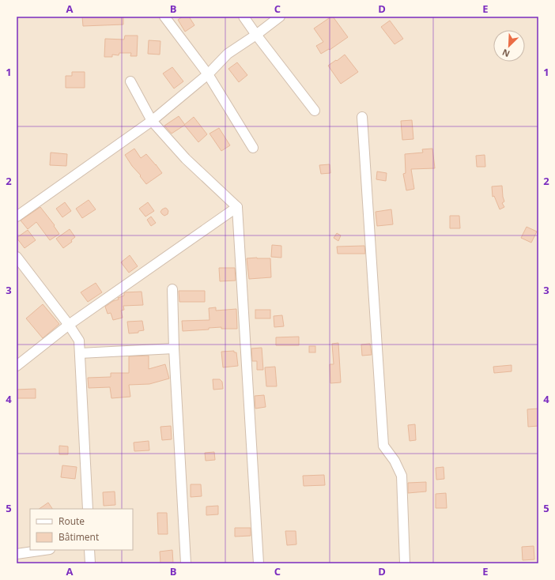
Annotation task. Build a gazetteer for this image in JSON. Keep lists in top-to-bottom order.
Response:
{
  "legend": ["Route", "Bâtiment"],
  "north": "bottom left",
  "grid": {
    "columns": [
      "A",
      "B",
      "C",
      "D",
      "E"
    ],
    "rows": [
      "1",
      "2",
      "3",
      "4",
      "5"
    ]
  }
}
